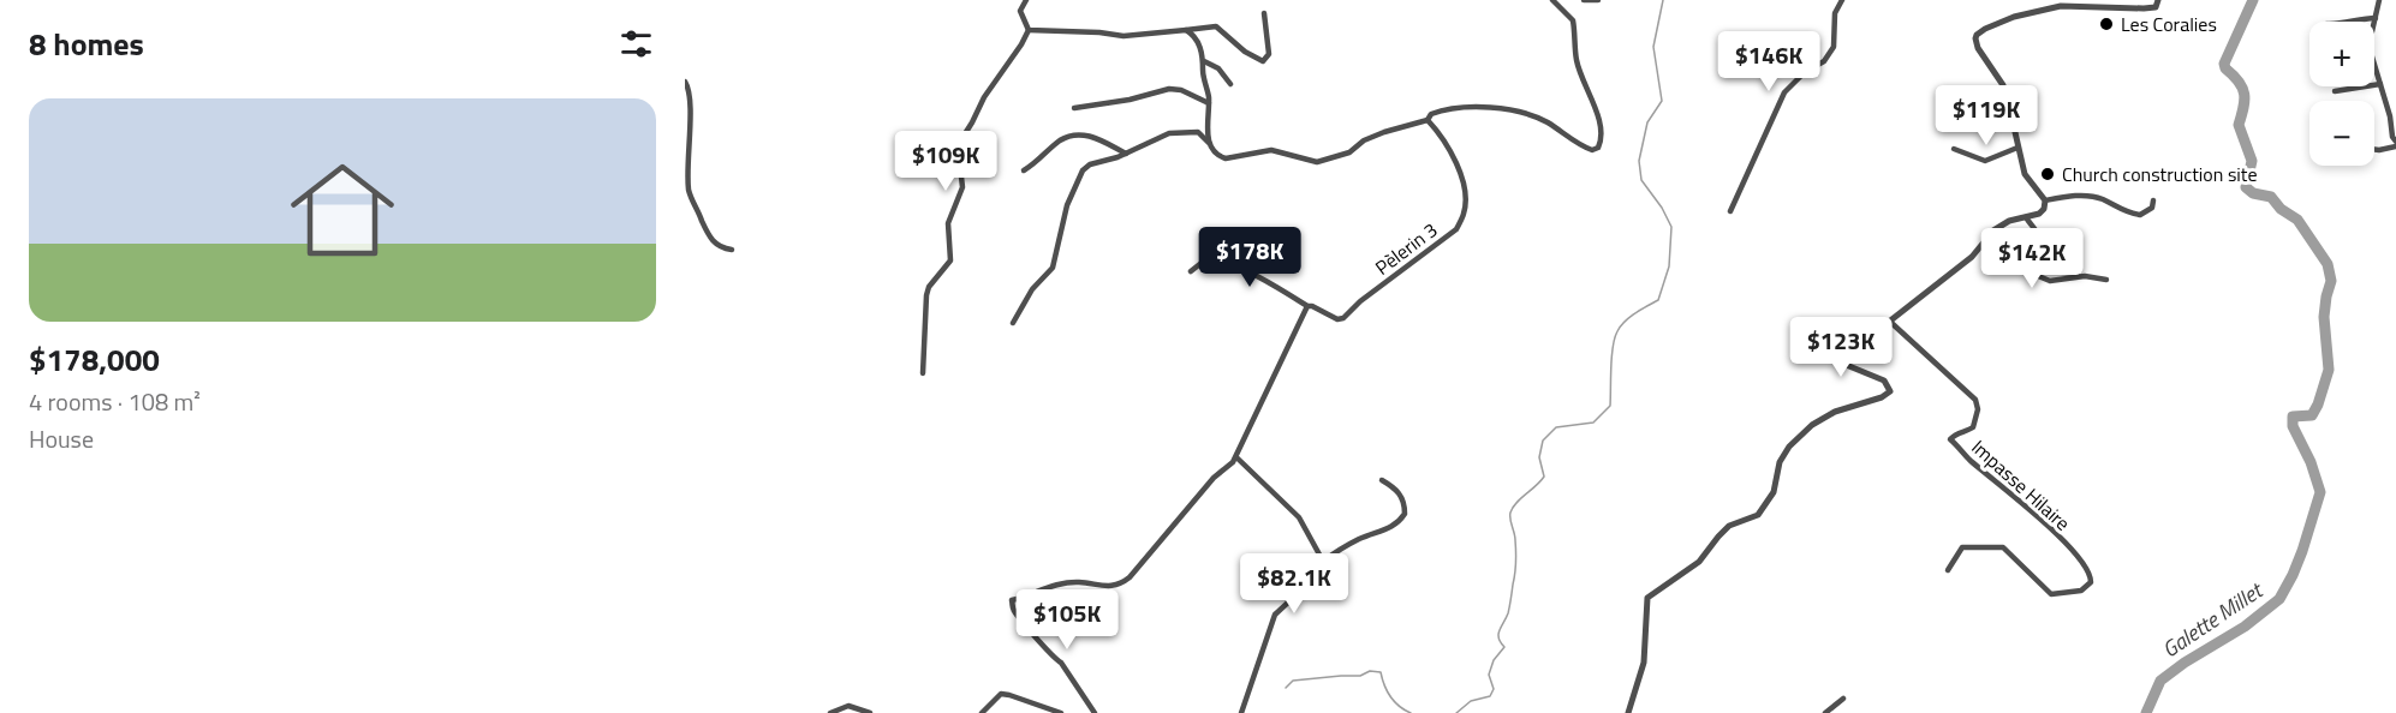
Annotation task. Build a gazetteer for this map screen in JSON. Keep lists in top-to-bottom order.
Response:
{
  "streets": {
    "street": ["Pèlerin 3", "Impasse Hilaire"]
  },
  "water": ["Galette Millet"],
  "places": ["Les Coralies", "Church construction site"],
  "page": {
    "heading": "8 homes",
    "map_buttons": ["+", "−"],
    "price": [
      "$146K",
      "$119K",
      "$109K",
      "$178K",
      "$142K",
      "$123K",
      "$82.1K",
      "$105K"
    ],
    "list": [
      {
        "name": "$178,000",
        "note": "4 rooms · 108 m² · House"
      }
    ]
  }
}
